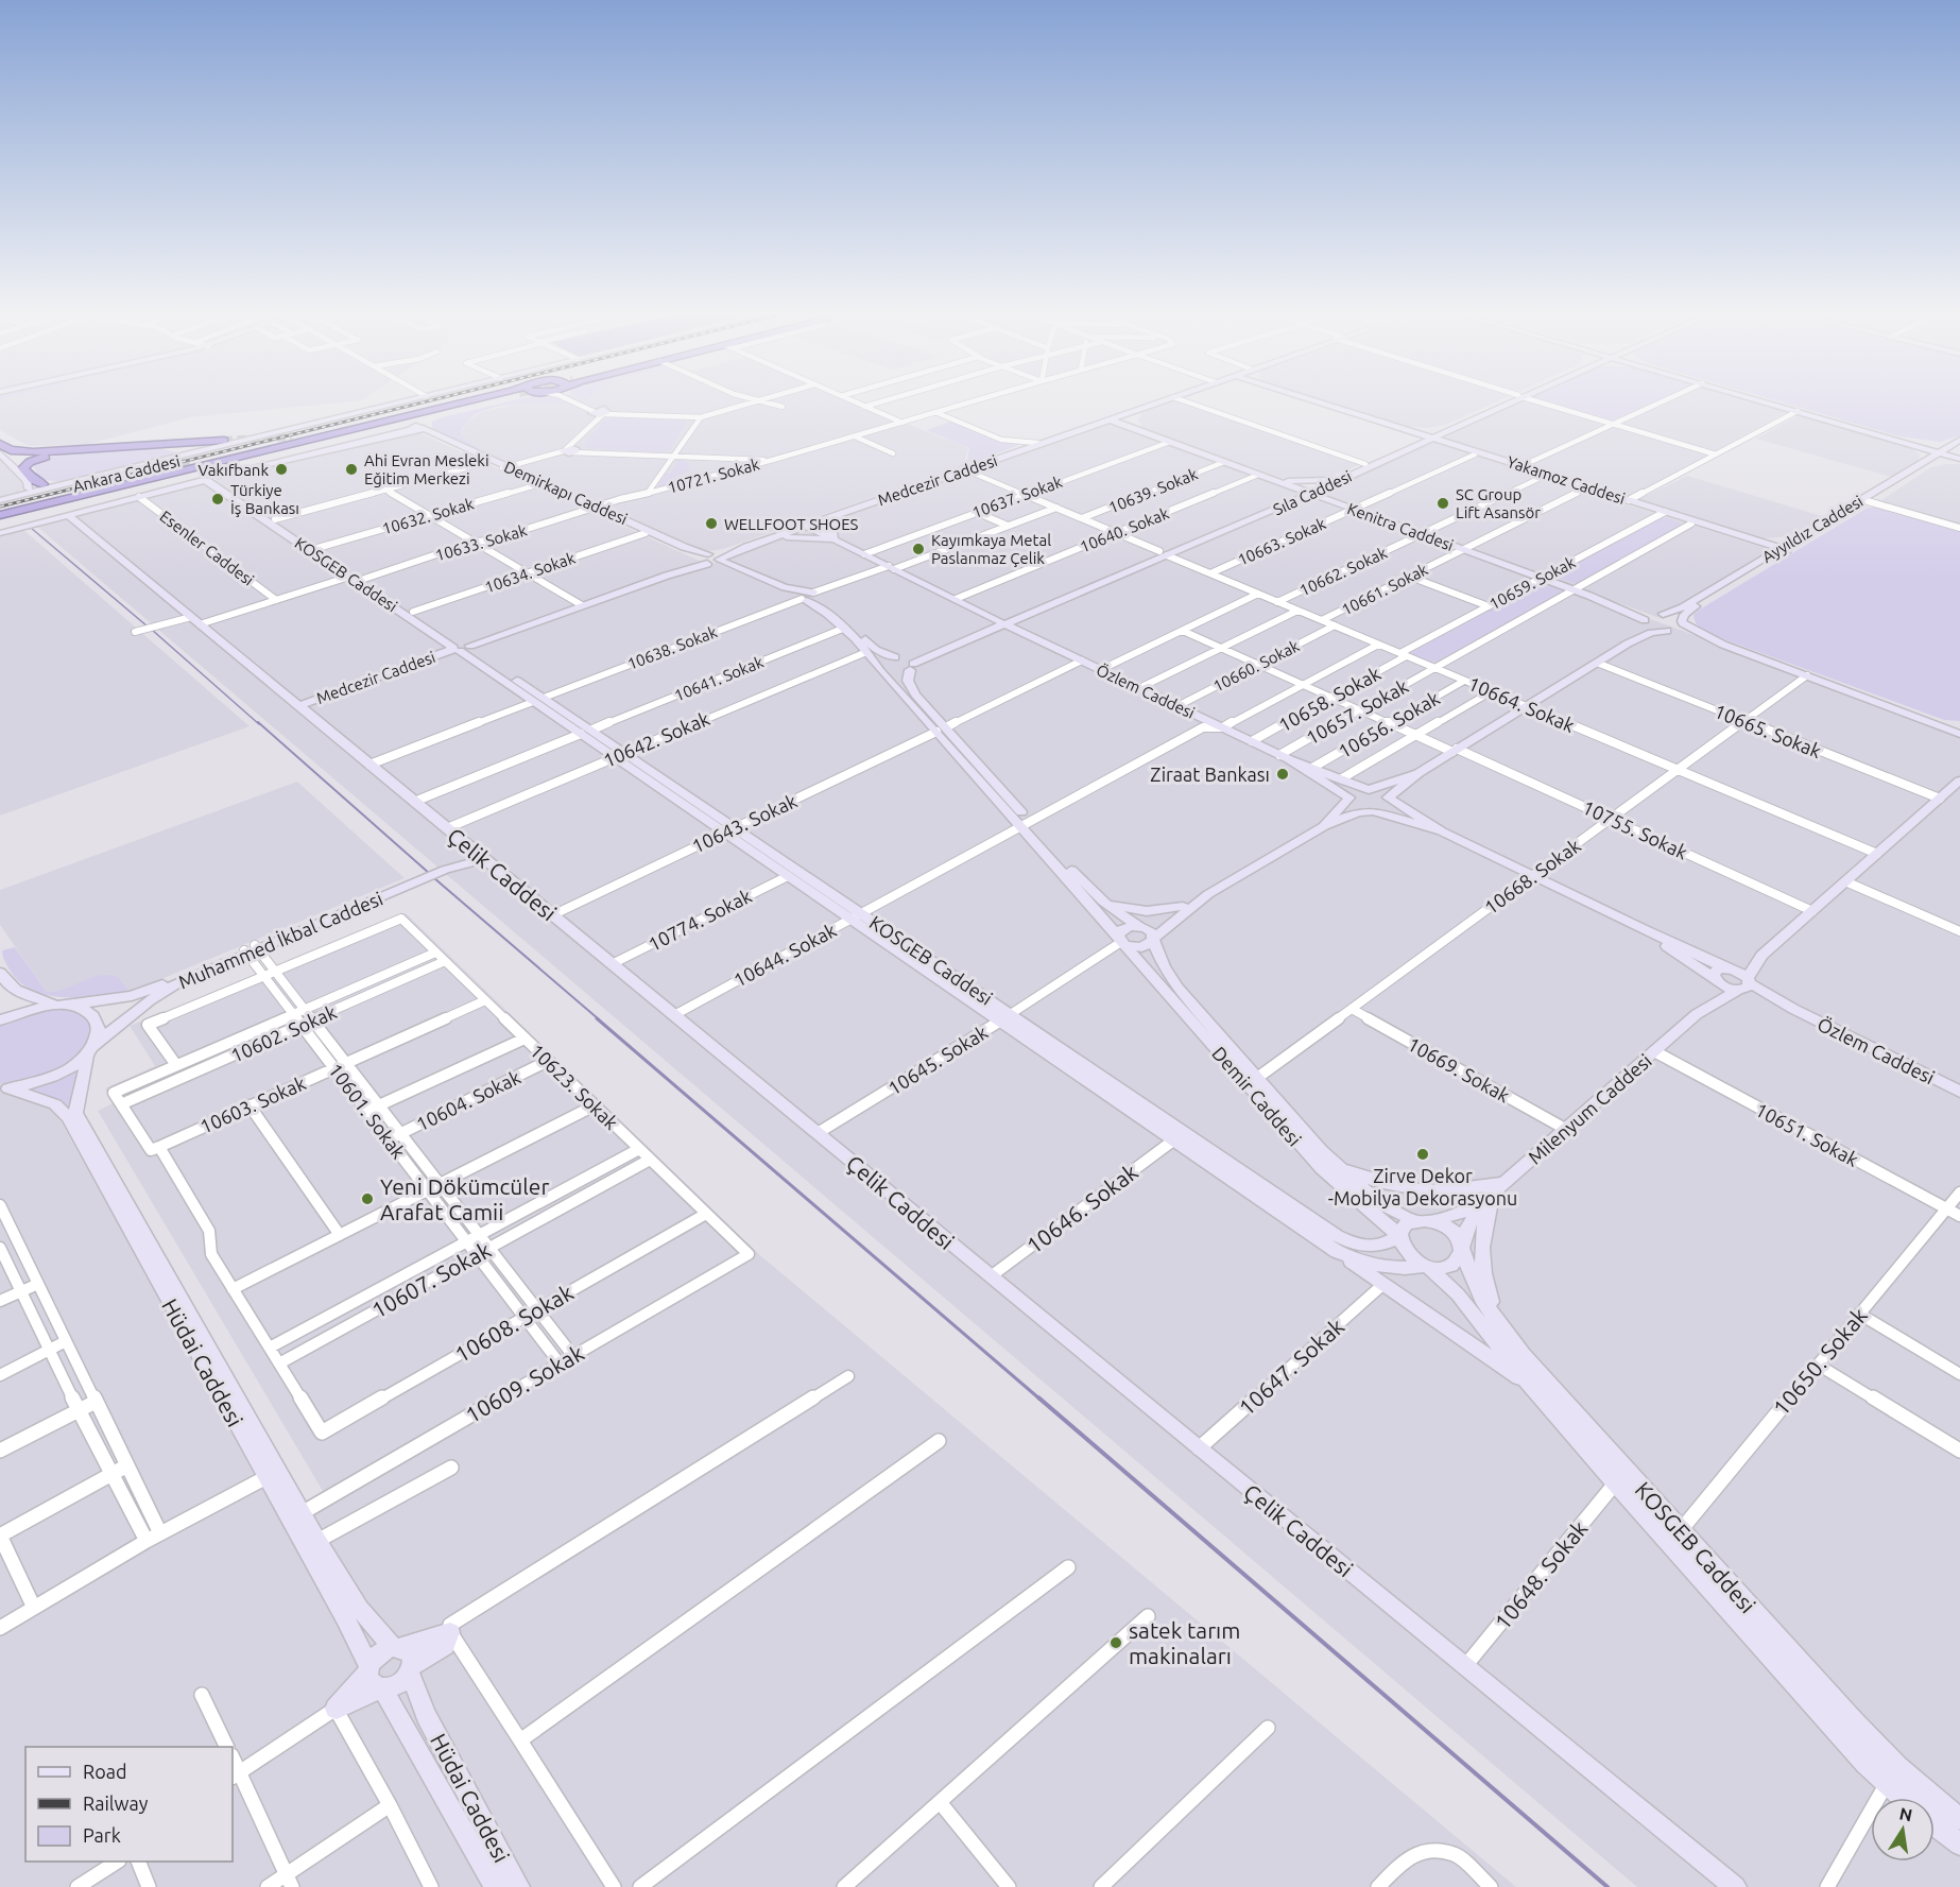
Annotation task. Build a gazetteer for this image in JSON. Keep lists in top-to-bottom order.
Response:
{
  "streets": {
    "highway": ["Ankara Caddesi"],
    "street": [
      "10721. Sokak",
      "Medcezir Caddesi",
      "Yakamoz Caddesi",
      "10639. Sokak",
      "Demirkapı Caddesi",
      "Sıla Caddesi",
      "10637. Sokak",
      "10632. Sokak",
      "Kenitra Caddesi",
      "Ayyıldız Caddesi",
      "10640. Sokak",
      "10663. Sokak",
      "10633. Sokak",
      "Esenler Caddesi",
      "10662. Sokak",
      "10634. Sokak",
      "KOSGEB Caddesi",
      "10659. Sokak",
      "10661. Sokak",
      "10638. Sokak",
      "10660. Sokak",
      "10641. Sokak",
      "Özlem Caddesi",
      "10658. Sokak",
      "10664. Sokak",
      "10657. Sokak",
      "10656. Sokak",
      "10665. Sokak",
      "10642. Sokak",
      "10643. Sokak",
      "10755. Sokak",
      "Çelik Caddesi",
      "10668. Sokak",
      "10774. Sokak",
      "Muhammed İkbal Caddesi",
      "10644. Sokak",
      "10602. Sokak",
      "10645. Sokak",
      "10669. Sokak",
      "10623. Sokak",
      "Demir Caddesi",
      "10604. Sokak",
      "10603. Sokak",
      "Milenyum Caddesi",
      "10601. Sokak",
      "10651. Sokak",
      "10646. Sokak",
      "10607. Sokak",
      "10608. Sokak",
      "10650. Sokak",
      "Hüdai Caddesi",
      "10647. Sokak",
      "10609. Sokak",
      "10648. Sokak"
    ]
  },
  "crossings": [
    ["10721. Sokak", "Demirkapı Caddesi"],
    ["10721. Sokak", "10633. Sokak"],
    ["Medcezir Caddesi", "Demirkapı Caddesi"],
    ["Medcezir Caddesi", "Kenitra Caddesi"],
    ["Medcezir Caddesi", "KOSGEB Caddesi"],
    ["Medcezir Caddesi", "Özlem Caddesi"],
    ["Medcezir Caddesi", "10664. Sokak"],
    ["Medcezir Caddesi", "Çelik Caddesi"],
    ["Yakamoz Caddesi", "Sıla Caddesi"],
    ["Yakamoz Caddesi", "Ayyıldız Caddesi"],
    ["Yakamoz Caddesi", "10663. Sokak"],
    ["Yakamoz Caddesi", "10662. Sokak"],
    ["Yakamoz Caddesi", "10659. Sokak"],
    ["Yakamoz Caddesi", "10661. Sokak"],
    ["10639. Sokak", "Kenitra Caddesi"],
    ["10639. Sokak", "10664. Sokak"],
    ["Demirkapı Caddesi", "10632. Sokak"],
    ["Demirkapı Caddesi", "10633. Sokak"],
    ["Demirkapı Caddesi", "10634. Sokak"],
    ["Demirkapı Caddesi", "10638. Sokak"],
    ["Demirkapı Caddesi", "Demir Caddesi"],
    ["Sıla Caddesi", "Kenitra Caddesi"],
    ["Sıla Caddesi", "10664. Sokak"],
    ["10637. Sokak", "Kenitra Caddesi"],
    ["10637. Sokak", "Özlem Caddesi"],
    ["10637. Sokak", "10664. Sokak"],
    ["10632. Sokak", "KOSGEB Caddesi"],
    ["Kenitra Caddesi", "10640. Sokak"],
    ["Kenitra Caddesi", "10663. Sokak"],
    ["Kenitra Caddesi", "10662. Sokak"],
    ["Kenitra Caddesi", "10659. Sokak"],
    ["Kenitra Caddesi", "10661. Sokak"],
    ["10640. Sokak", "Özlem Caddesi"],
    ["10640. Sokak", "10664. Sokak"],
    ["10663. Sokak", "10664. Sokak"],
    ["10633. Sokak", "KOSGEB Caddesi"],
    ["10662. Sokak", "10664. Sokak"],
    ["10634. Sokak", "KOSGEB Caddesi"],
    ["KOSGEB Caddesi", "10638. Sokak"],
    ["KOSGEB Caddesi", "10641. Sokak"],
    ["KOSGEB Caddesi", "10642. Sokak"],
    ["KOSGEB Caddesi", "10643. Sokak"],
    ["KOSGEB Caddesi", "10774. Sokak"],
    ["KOSGEB Caddesi", "10644. Sokak"],
    ["KOSGEB Caddesi", "10645. Sokak"],
    ["KOSGEB Caddesi", "Demir Caddesi"],
    ["KOSGEB Caddesi", "Milenyum Caddesi"],
    ["KOSGEB Caddesi", "10646. Sokak"],
    ["KOSGEB Caddesi", "10650. Sokak"],
    ["KOSGEB Caddesi", "10647. Sokak"],
    ["KOSGEB Caddesi", "10648. Sokak"],
    ["10659. Sokak", "10658. Sokak"],
    ["10659. Sokak", "10664. Sokak"],
    ["10659. Sokak", "10657. Sokak"],
    ["10661. Sokak", "10664. Sokak"],
    ["10638. Sokak", "Özlem Caddesi"],
    ["10638. Sokak", "10664. Sokak"],
    ["10638. Sokak", "Çelik Caddesi"],
    ["10638. Sokak", "Demir Caddesi"],
    ["10660. Sokak", "Özlem Caddesi"],
    ["10660. Sokak", "10664. Sokak"],
    ["10660. Sokak", "10755. Sokak"],
    ["10641. Sokak", "Çelik Caddesi"],
    ["10641. Sokak", "Demir Caddesi"],
    ["Özlem Caddesi", "10658. Sokak"],
    ["Özlem Caddesi", "10657. Sokak"],
    ["Özlem Caddesi", "10656. Sokak"],
    ["Özlem Caddesi", "10643. Sokak"],
    ["Özlem Caddesi", "10644. Sokak"],
    ["10658. Sokak", "10664. Sokak"],
    ["10658. Sokak", "10755. Sokak"],
    ["10664. Sokak", "10657. Sokak"],
    ["10664. Sokak", "10656. Sokak"],
    ["10664. Sokak", "10668. Sokak"],
    ["10657. Sokak", "10755. Sokak"],
    ["10656. Sokak", "10755. Sokak"],
    ["10665. Sokak", "10668. Sokak"],
    ["10642. Sokak", "Çelik Caddesi"],
    ["10642. Sokak", "Demir Caddesi"],
    ["10643. Sokak", "Çelik Caddesi"],
    ["10643. Sokak", "Demir Caddesi"],
    ["10755. Sokak", "10668. Sokak"],
    ["Çelik Caddesi", "10774. Sokak"],
    ["Çelik Caddesi", "Muhammed İkbal Caddesi"],
    ["Çelik Caddesi", "10644. Sokak"],
    ["Çelik Caddesi", "10645. Sokak"],
    ["Çelik Caddesi", "10646. Sokak"],
    ["Çelik Caddesi", "10647. Sokak"],
    ["Çelik Caddesi", "10648. Sokak"],
    ["10668. Sokak", "10669. Sokak"],
    ["10668. Sokak", "Demir Caddesi"],
    ["Muhammed İkbal Caddesi", "10601. Sokak"],
    ["Muhammed İkbal Caddesi", "Hüdai Caddesi"],
    ["10644. Sokak", "Demir Caddesi"],
    ["10602. Sokak", "10623. Sokak"],
    ["10602. Sokak", "10601. Sokak"],
    ["10645. Sokak", "Demir Caddesi"],
    ["10669. Sokak", "Milenyum Caddesi"],
    ["10623. Sokak", "10604. Sokak"],
    ["10623. Sokak", "10603. Sokak"],
    ["10623. Sokak", "10601. Sokak"],
    ["10623. Sokak", "10607. Sokak"],
    ["10623. Sokak", "10608. Sokak"],
    ["10623. Sokak", "10609. Sokak"],
    ["Demir Caddesi", "Milenyum Caddesi"],
    ["10604. Sokak", "10601. Sokak"],
    ["10603. Sokak", "10601. Sokak"],
    ["Milenyum Caddesi", "10651. Sokak"],
    ["10601. Sokak", "10607. Sokak"],
    ["10601. Sokak", "10608. Sokak"],
    ["10601. Sokak", "10609. Sokak"],
    ["10651. Sokak", "10650. Sokak"],
    ["10607. Sokak", "10608. Sokak"],
    ["Hüdai Caddesi", "10609. Sokak"]
  ],
  "places": [
    "Vakıfbank",
    "Ahi Evran Mesleki Eğitim Merkezi",
    "Türkiye İş Bankası",
    "SC Group Lift Asansör",
    "WELLFOOT SHOES",
    "Kayımkaya Metal Paslanmaz Çelik",
    "Ziraat Bankası",
    "Zirve Dekor -Mobilya Dekorasyonu",
    "Yeni Dökümcüler Arafat Camii",
    "satek tarım makinaları"
  ],
  "legend": ["Road", "Railway", "Park"],
  "north": "top"
}
